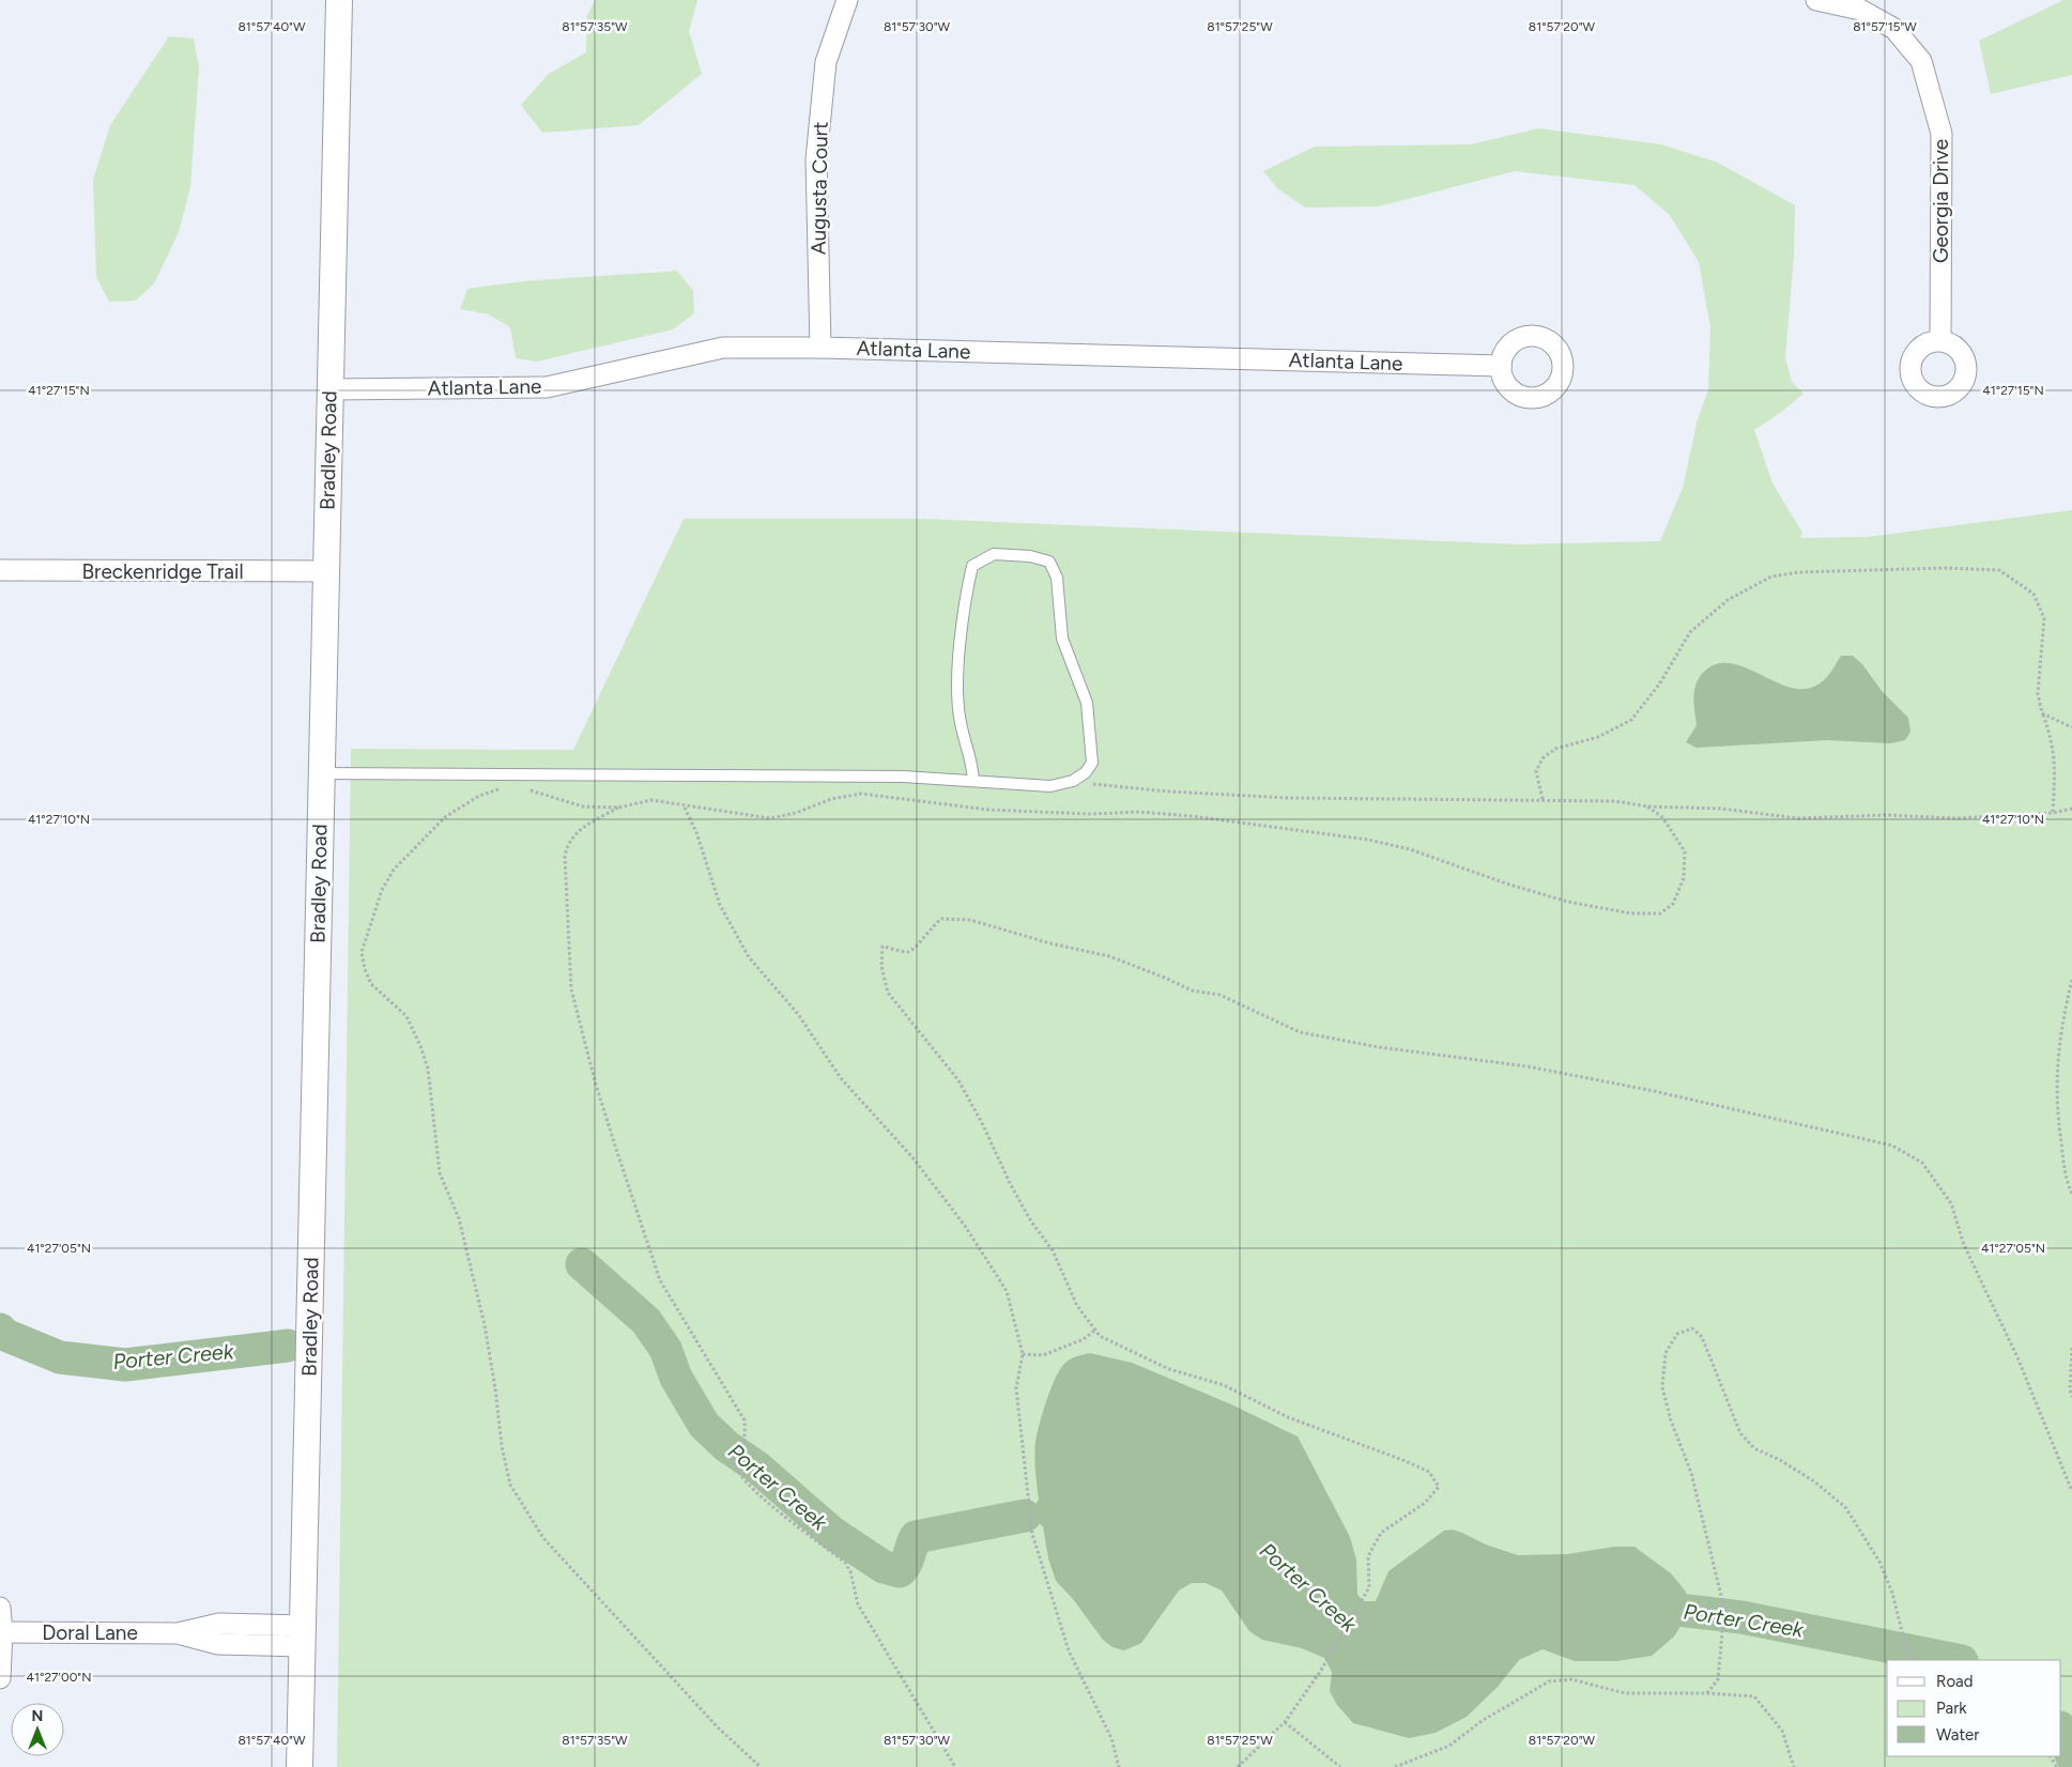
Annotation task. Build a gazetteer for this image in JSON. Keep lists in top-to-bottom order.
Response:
{
  "streets": {
    "street": [
      "Augusta Court",
      "Georgia Drive",
      "Atlanta Lane",
      "Bradley Road",
      "Breckenridge Trail",
      "Doral Lane"
    ]
  },
  "crossings": [
    ["Augusta Court", "Atlanta Lane"],
    ["Atlanta Lane", "Bradley Road"],
    ["Bradley Road", "Breckenridge Trail"],
    ["Bradley Road", "Doral Lane"]
  ],
  "water": ["Porter Creek"],
  "legend": ["Road", "Park", "Water"],
  "north": "top",
  "coordinates": [
    "81°57'40\"W",
    "81°57'35\"W",
    "81°57'30\"W",
    "81°57'25\"W",
    "81°57'20\"W",
    "81°57'15\"W",
    "41°27'15\"N",
    "41°27'10\"N",
    "41°27'05\"N",
    "41°27'00\"N"
  ]
}
